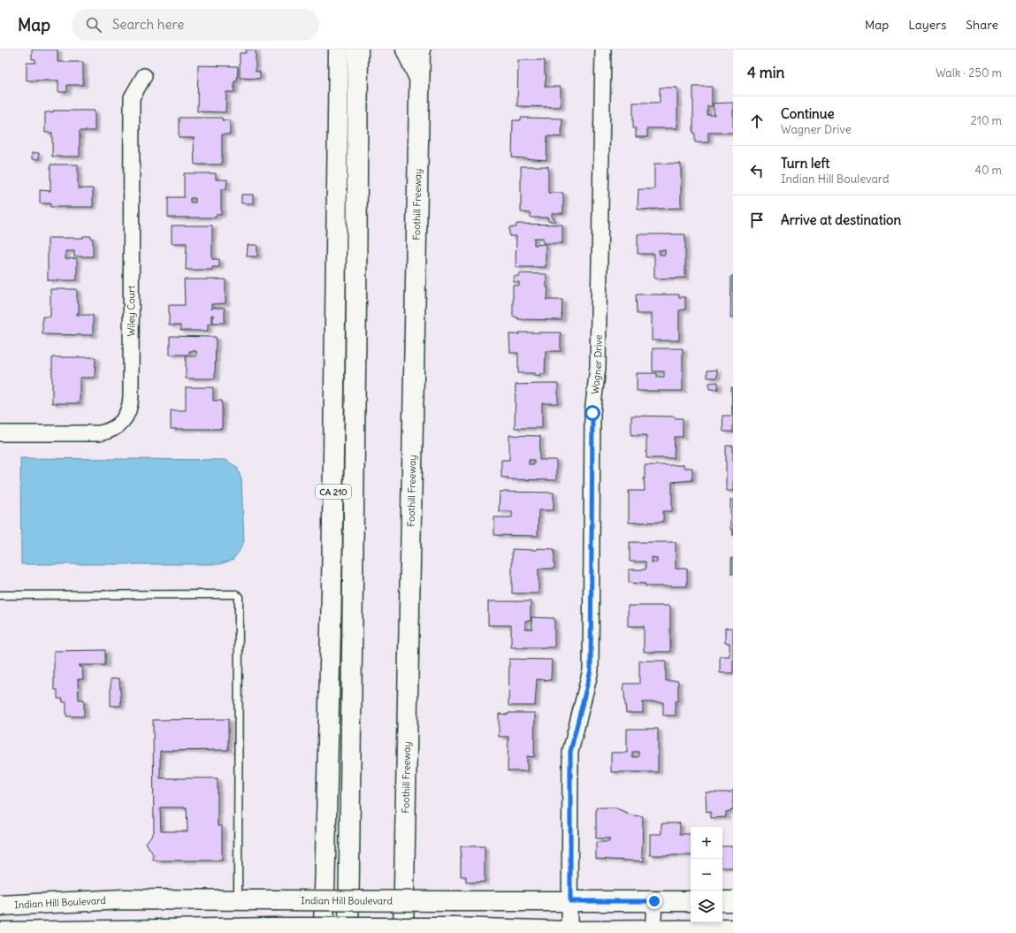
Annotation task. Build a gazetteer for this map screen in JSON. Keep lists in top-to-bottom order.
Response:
{
  "streets": {
    "main road": ["Foothill Freeway", "CA 210", "Indian Hill Boulevard"],
    "street": ["Wiley Court", "Wagner Drive"]
  },
  "crossings": [
    ["Wagner Drive", "Indian Hill Boulevard"]
  ],
  "page": {
    "header": "Map",
    "search": "Search here",
    "nav": ["Map", "Layers", "Share"],
    "heading": ["4 min", "Walk · 250 m"],
    "list": [
      ["Continue", "Wagner Drive", "210 m"],
      ["Turn left", "Indian Hill Boulevard", "40 m"],
      "Arrive at destination"
    ],
    "map_buttons": ["+", "−"]
  }
}
